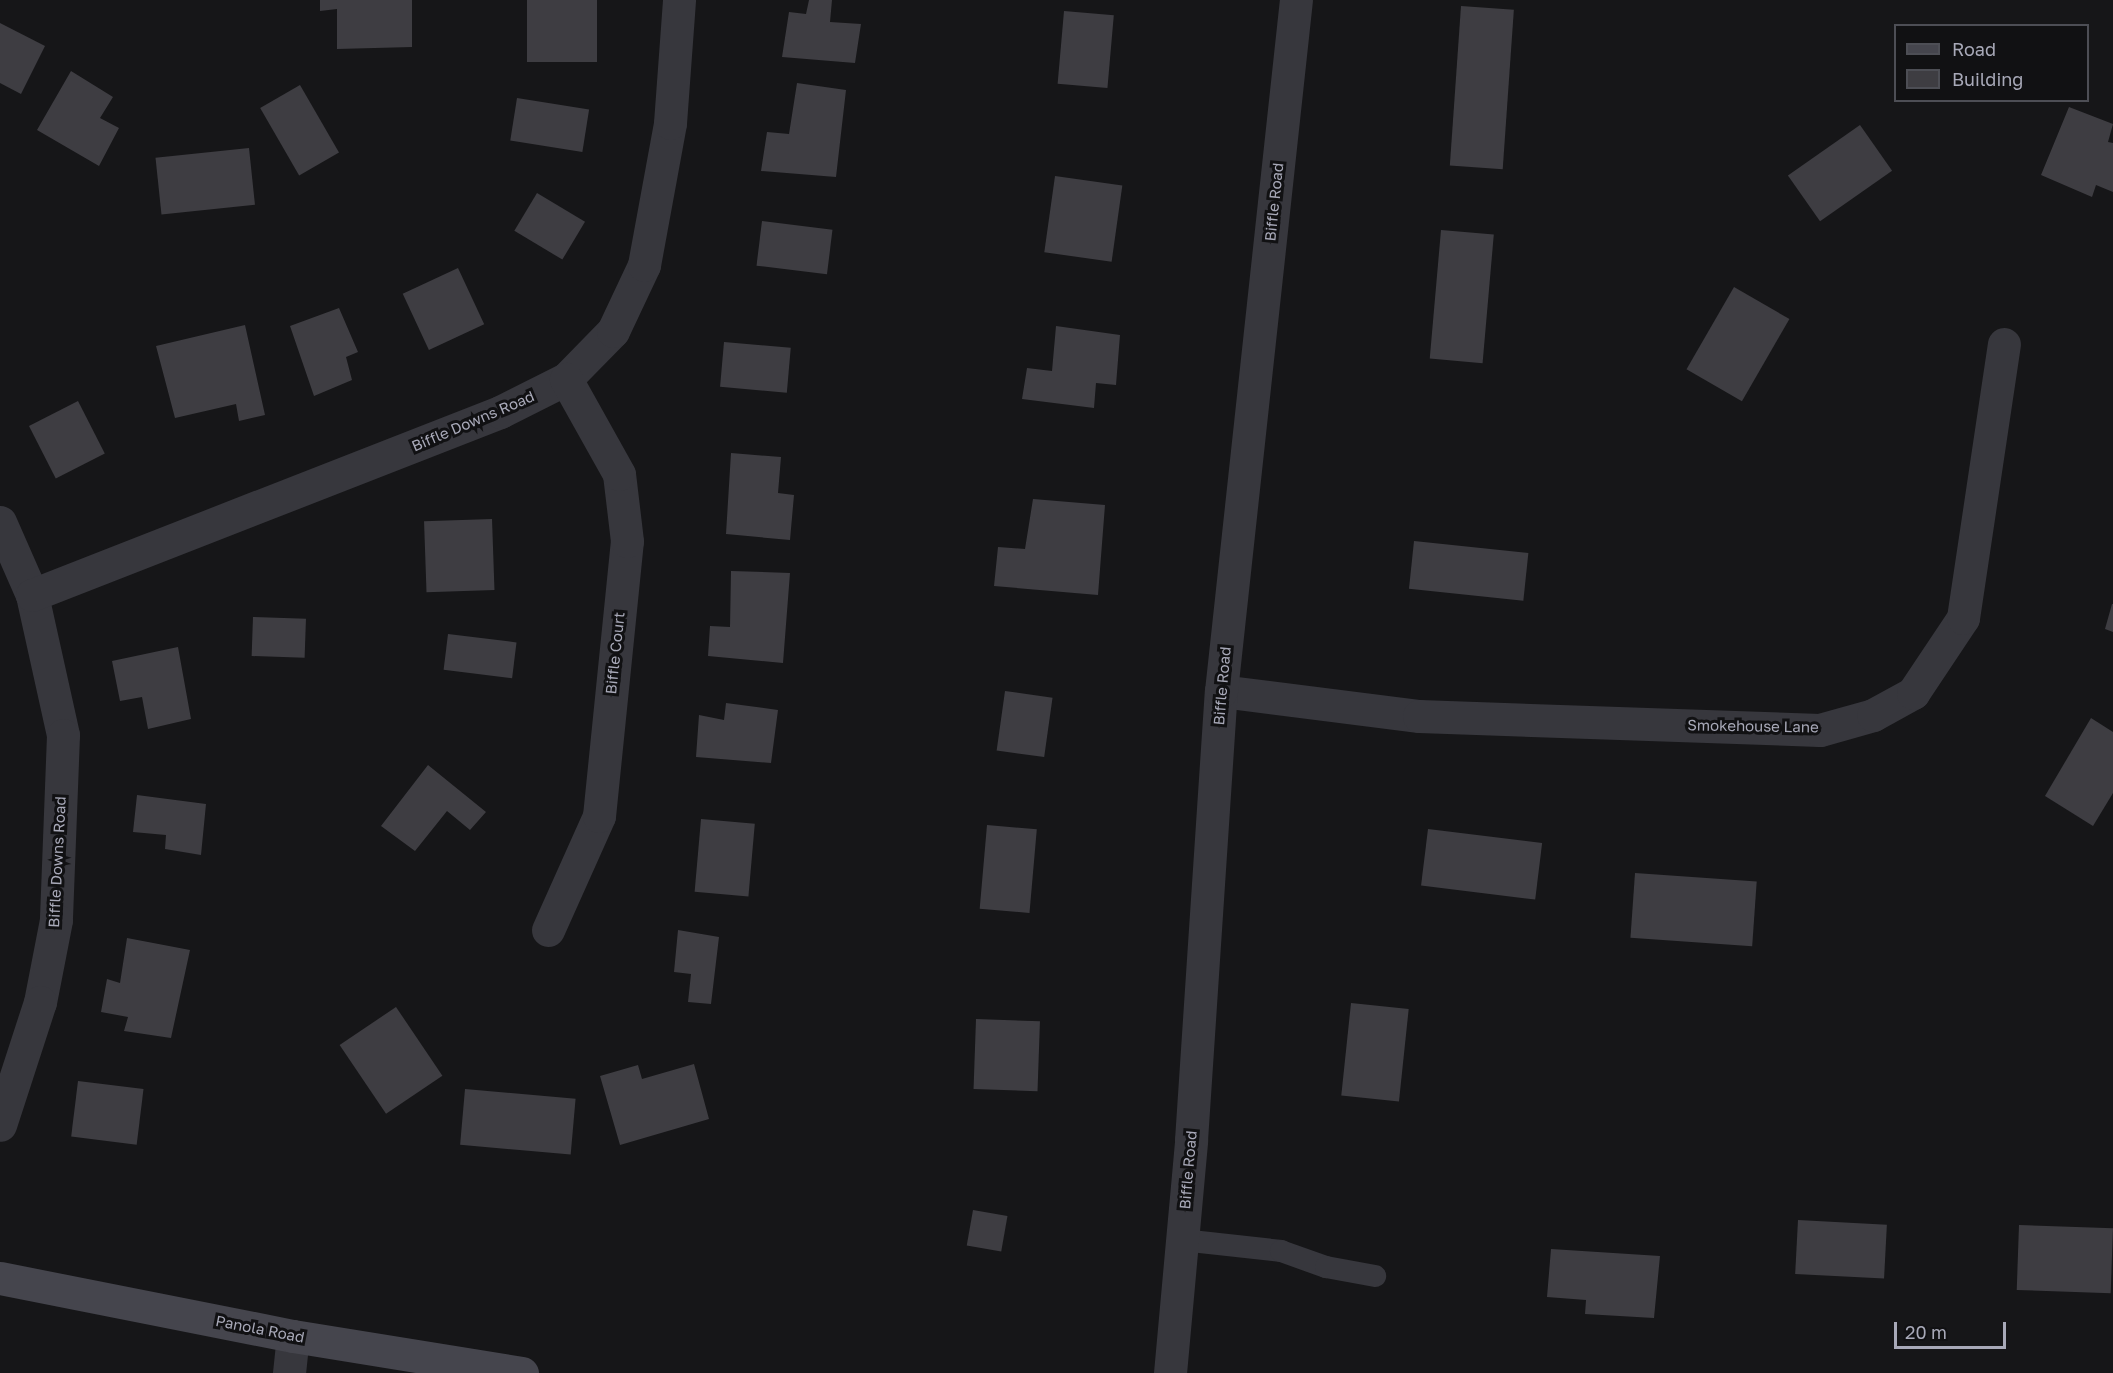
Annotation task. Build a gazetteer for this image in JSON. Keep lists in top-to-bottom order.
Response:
{
  "streets": {
    "main road": ["Panola Road"],
    "street": [
      "Biffle Road",
      "Biffle Downs Road",
      "Biffle Court",
      "Smokehouse Lane"
    ]
  },
  "crossings": [
    ["Biffle Road", "Smokehouse Lane"],
    ["Biffle Downs Road", "Biffle Court"]
  ],
  "legend": ["Road", "Building"],
  "scale_bar": "20 m"
}
